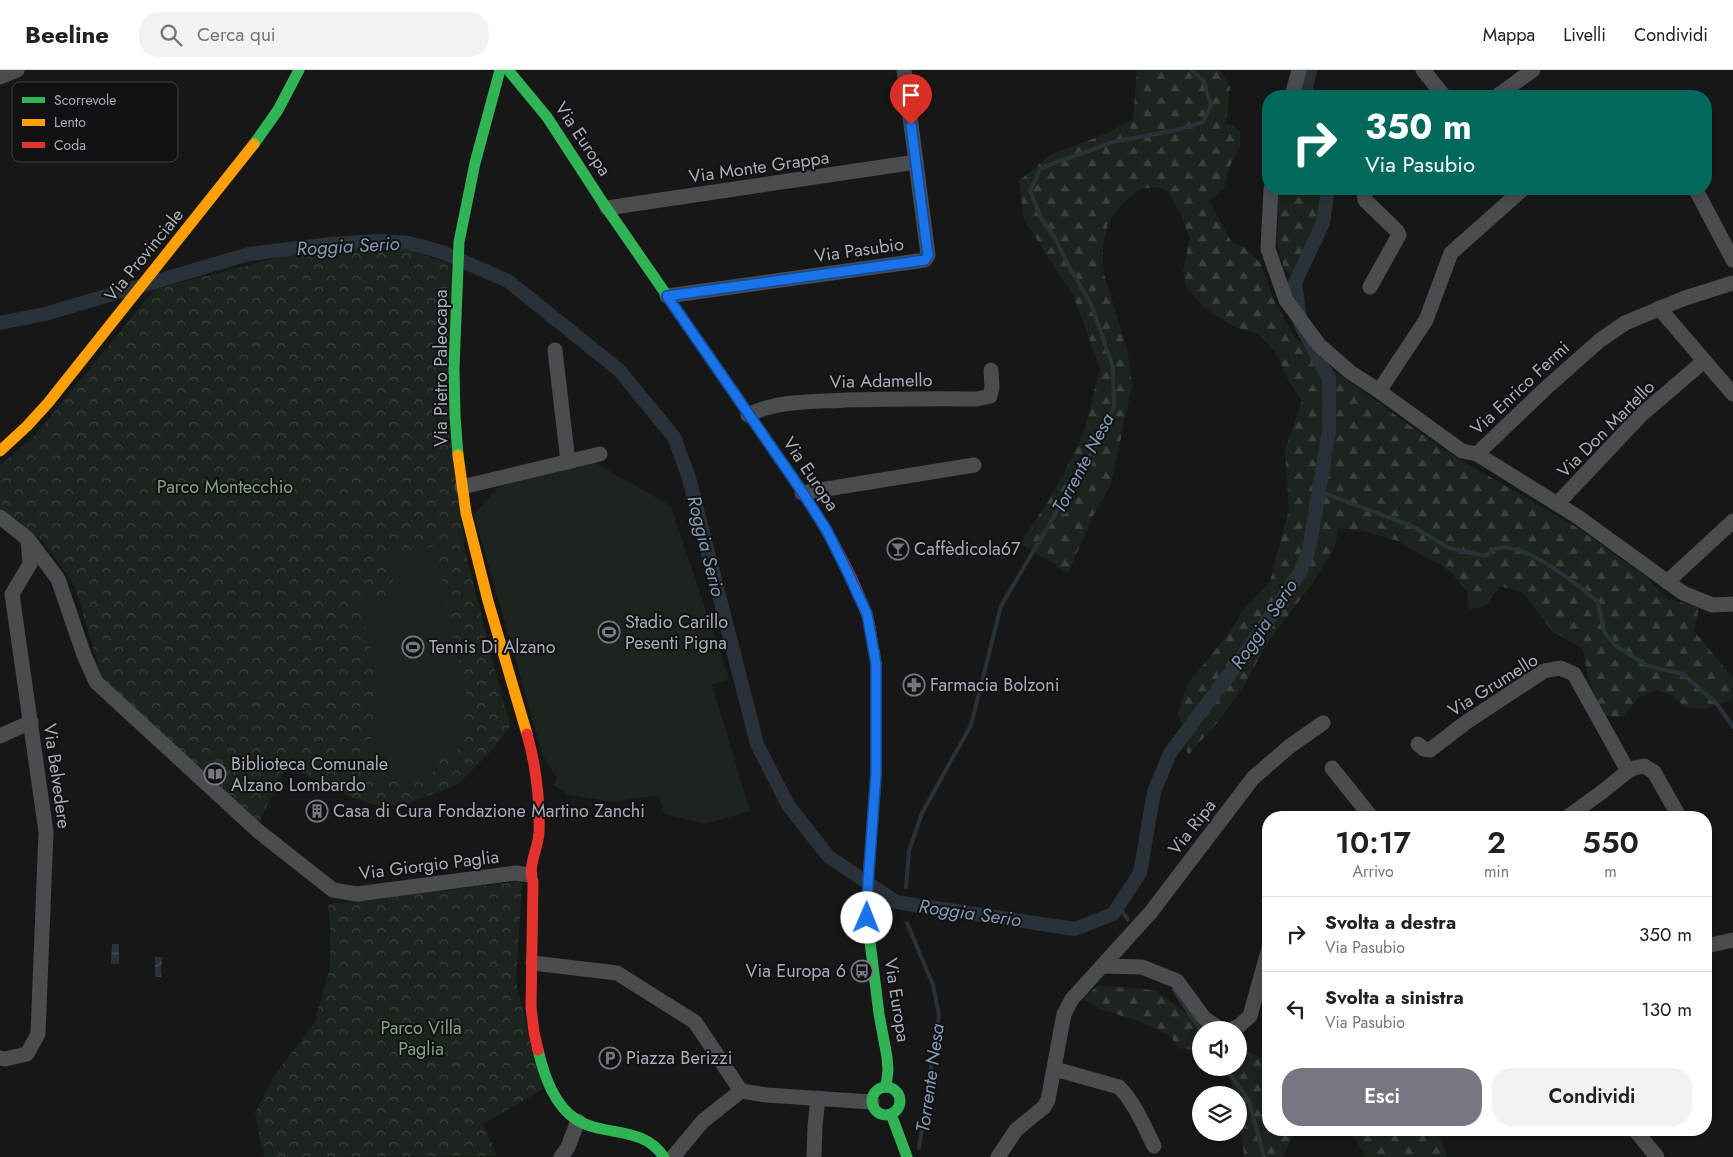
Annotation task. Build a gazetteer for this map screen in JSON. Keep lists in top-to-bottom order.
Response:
{
  "streets": {
    "street": [
      "Via Europa",
      "Via Monte Grappa",
      "Via Pasubio",
      "Via Provinciale",
      "Via Pietro Paleocapa",
      "Via Adamello",
      "Via Enrico Fermi",
      "Via Don Martello",
      "Via Grumello",
      "Via Belvedere",
      "Via Ripa",
      "Via Giorgio Paglia"
    ]
  },
  "crossings": [
    ["Via Europa", "Via Monte Grappa"],
    ["Via Europa", "Via Pasubio"],
    ["Via Europa", "Via Adamello"],
    ["Via Monte Grappa", "Via Pasubio"],
    ["Via Pietro Paleocapa", "Via Giorgio Paglia"],
    ["Via Belvedere", "Via Giorgio Paglia"]
  ],
  "water": ["Roggia Serio", "Torrente Nesa"],
  "parks": ["Parco Montecchio", "Parco Villa Paglia"],
  "places": {
    "bar": ["Caffèdicola67"],
    "sports": ["Stadio Carillo Pesenti Pigna", "Tennis Di Alzano"],
    "pharmacy": ["Farmacia Bolzoni"],
    "library": ["Biblioteca Comunale Alzano Lombardo"],
    "building": ["Casa di Cura Fondazione Martino Zanchi"],
    "bus stop": ["Via Europa 6"],
    "parking": ["Piazza Berizzi"]
  },
  "legend": ["Scorrevole", "Lento", "Coda"],
  "page": {
    "header": "Beeline",
    "search": "Cerca qui",
    "nav": ["Mappa", "Livelli", "Condividi"],
    "turn": ["350 m", "Via Pasubio"],
    "eta": [
      "10:17",
      "Arrivo",
      "2",
      "min",
      "550",
      "m"
    ],
    "list": [
      {
        "name": "Svolta a destra",
        "note": "Via Pasubio",
        "value": "350 m"
      },
      {
        "name": "Svolta a sinistra",
        "note": "Via Pasubio",
        "value": "130 m"
      }
    ],
    "buttons": ["Esci", "Condividi"]
  }
}
